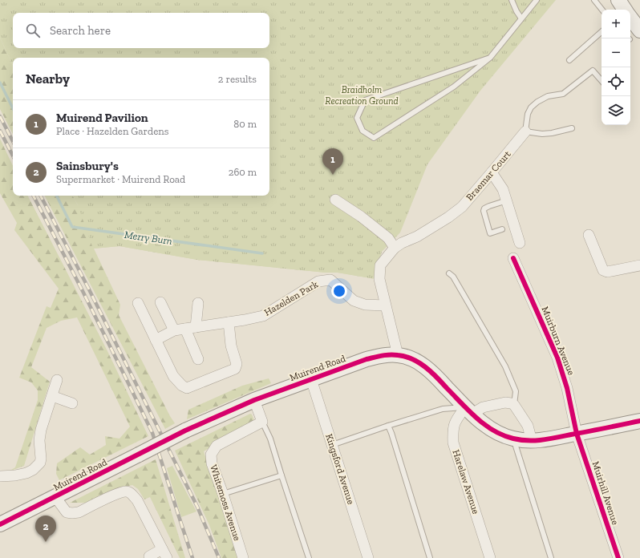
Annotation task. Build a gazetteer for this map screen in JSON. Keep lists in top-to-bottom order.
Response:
{
  "streets": {
    "street": [
      "Braemar Court",
      "Hazelden Park",
      "Muirburn Avenue",
      "Muirend Road",
      "Kingsford Avenue",
      "Harelaw Avenue",
      "Muirhill Avenue",
      "Whitemoss Avenue"
    ]
  },
  "crossings": [
    ["Muirburn Avenue", "Muirend Road"],
    ["Muirburn Avenue", "Muirhill Avenue"],
    ["Muirend Road", "Kingsford Avenue"],
    ["Muirend Road", "Harelaw Avenue"],
    ["Muirend Road", "Muirhill Avenue"]
  ],
  "water": ["Merry Burn"],
  "parks": ["Braidholm Recreation Ground"],
  "page": {
    "map_buttons": ["+", "−"],
    "search": "Search here",
    "heading": ["Nearby", "2 results"],
    "list": [
      {
        "mark": "1",
        "name": "Muirend Pavilion",
        "note": "Place · Hazelden Gardens",
        "value": "80 m"
      },
      {
        "mark": "2",
        "name": "Sainsbury's",
        "note": "Supermarket · Muirend Road",
        "value": "260 m"
      }
    ],
    "pins": ["1", "2"]
  }
}
